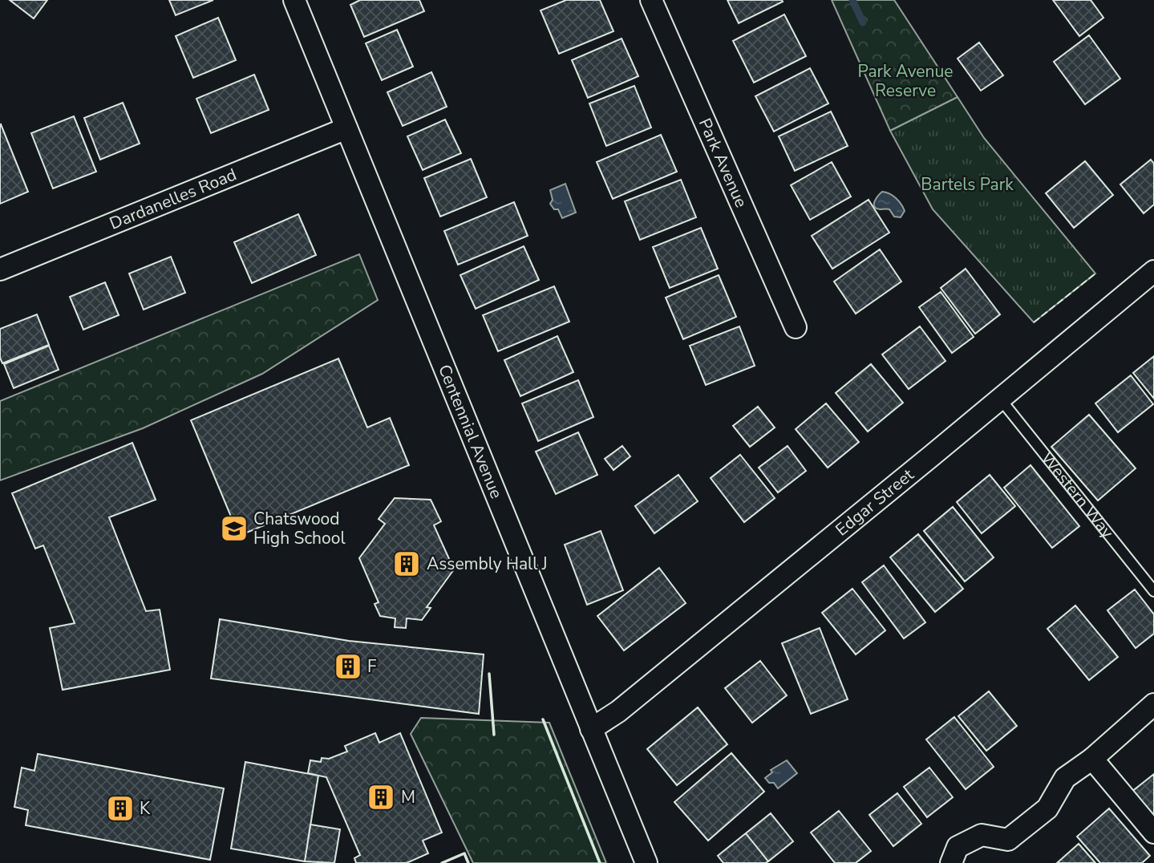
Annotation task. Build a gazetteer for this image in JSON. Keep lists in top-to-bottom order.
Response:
{
  "streets": {
    "street": [
      "Park Avenue",
      "Dardanelles Road",
      "Centennial Avenue",
      "Edgar Street"
    ],
    "lane": ["Western Way"]
  },
  "crossings": [
    ["Dardanelles Road", "Centennial Avenue"],
    ["Centennial Avenue", "Edgar Street"],
    ["Western Way", "Edgar Street"]
  ],
  "parks": ["Park Avenue Reserve", "Bartels Park"],
  "places": {
    "school or university": ["Chatswood High School"],
    "building": [
      "Assembly Hall J",
      "F",
      "M",
      "K"
    ]
  }
}
